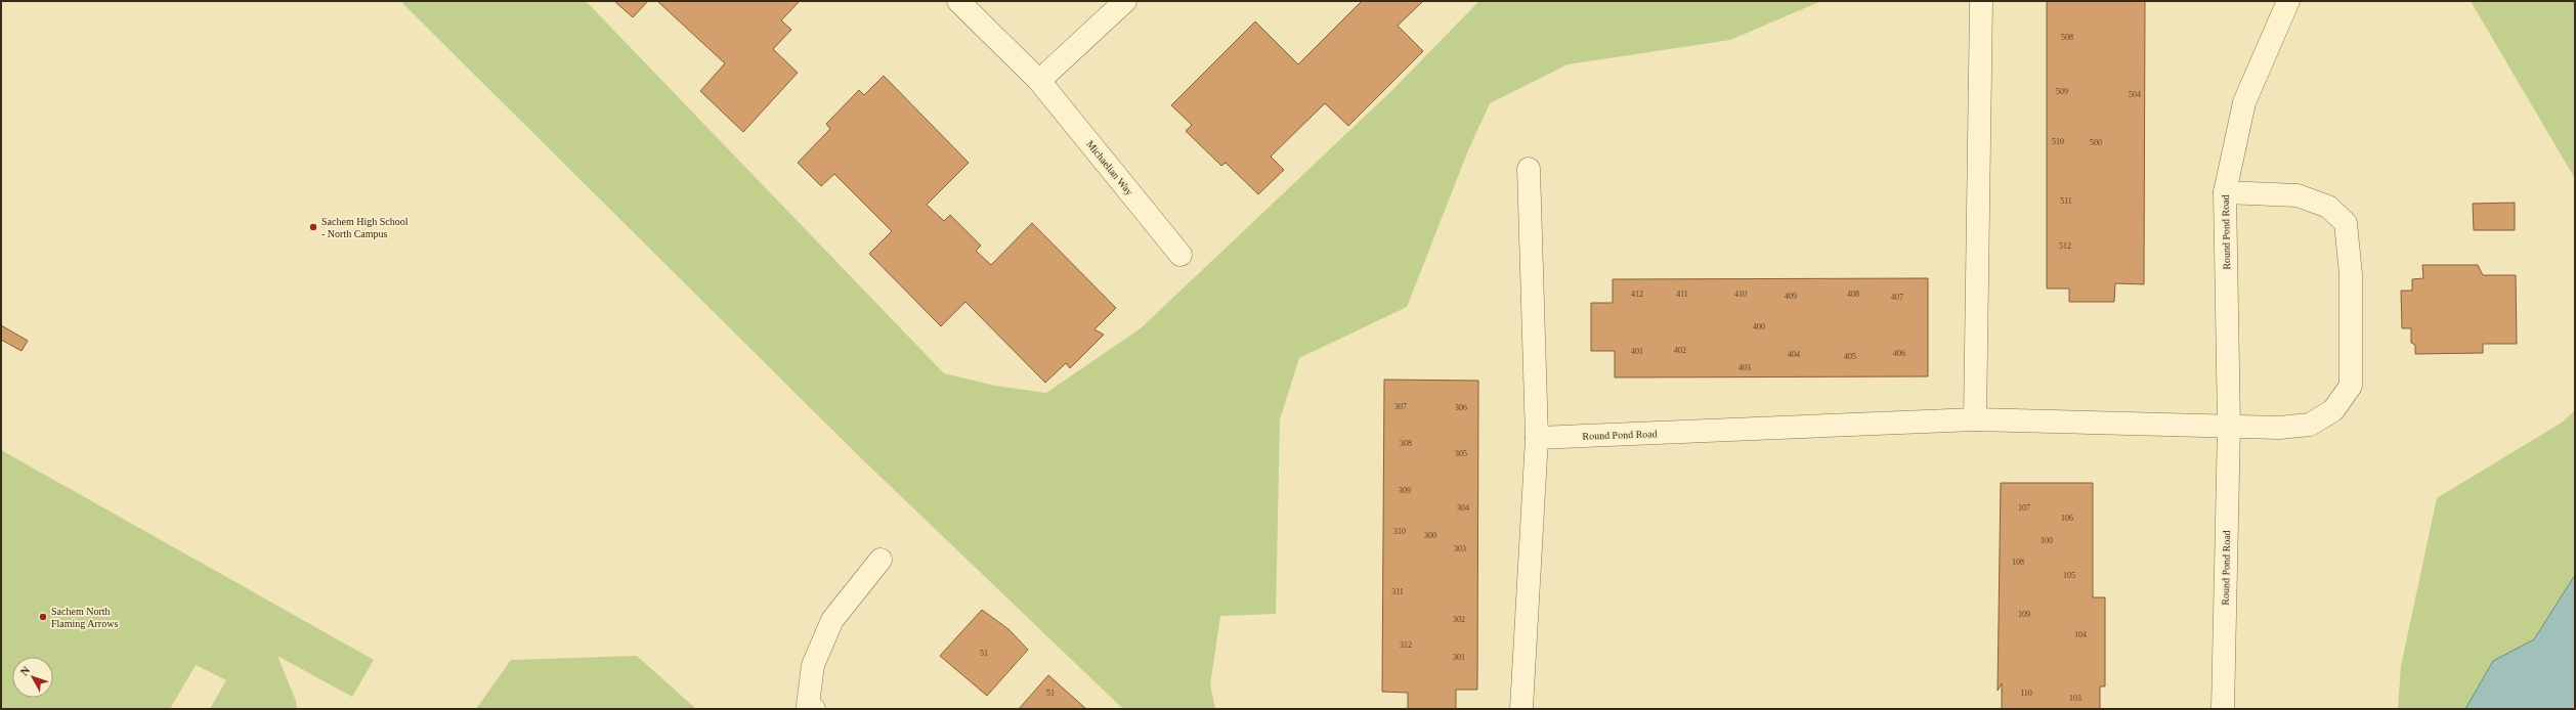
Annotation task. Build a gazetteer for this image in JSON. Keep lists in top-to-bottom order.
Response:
{
  "streets": {
    "street": ["Michaelian Way", "Round Pond Road"]
  },
  "places": ["Sachem High School - North Campus", "Sachem North Flaming Arrows"],
  "house_numbers": [
    "508",
    "509",
    "504",
    "510",
    "500",
    "511",
    "512",
    "412",
    "411",
    "410",
    "408",
    "409",
    "407",
    "400",
    "402",
    "401",
    "406",
    "404",
    "405",
    "403",
    "307",
    "306",
    "308",
    "305",
    "309",
    "304",
    "107",
    "106",
    "310",
    "300",
    "100",
    "303",
    "108",
    "105",
    "311",
    "109",
    "302",
    "104",
    "312",
    "51",
    "301",
    "51",
    "110",
    "103"
  ],
  "north": "top left"
}
